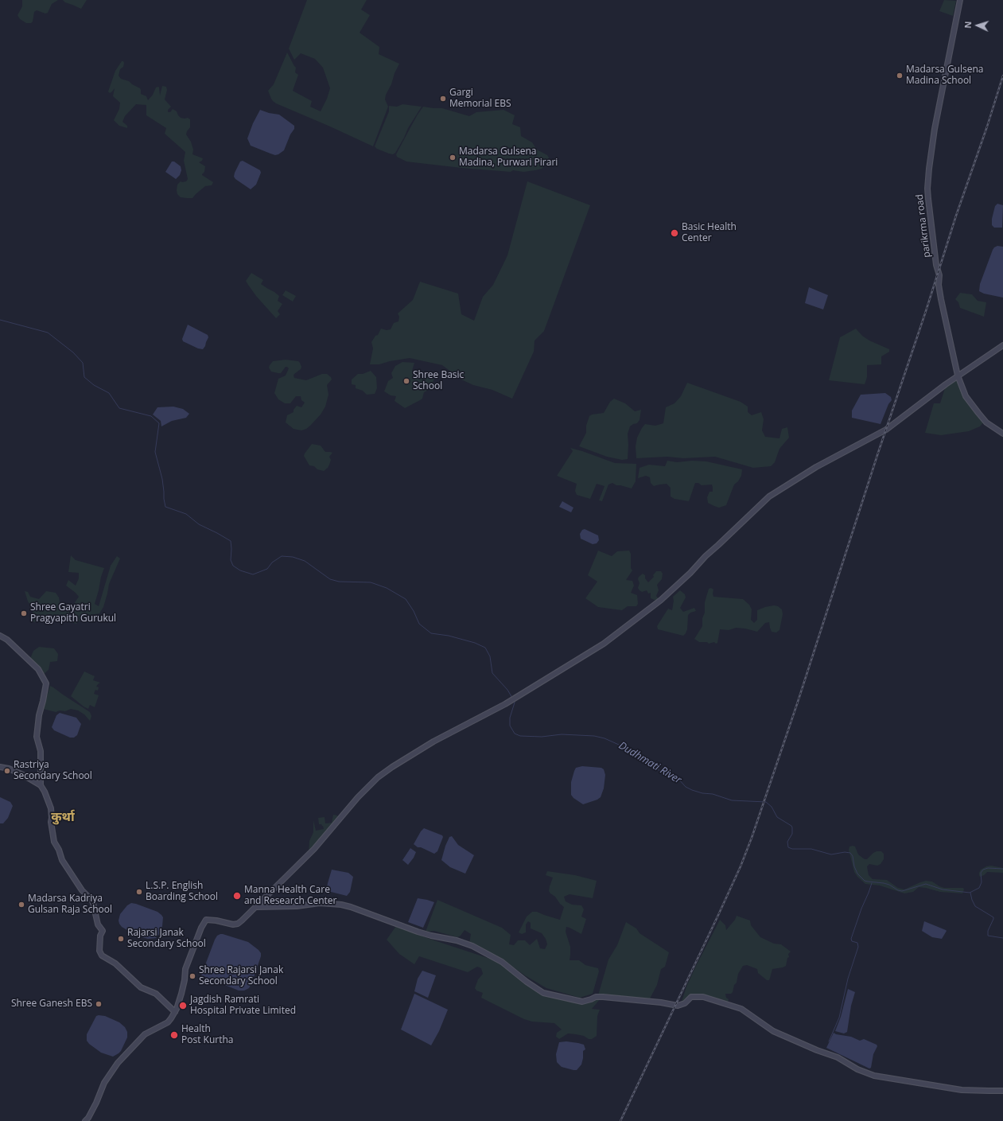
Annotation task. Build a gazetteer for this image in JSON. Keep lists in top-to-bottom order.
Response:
{
  "streets": {
    "street": ["parikrma road"]
  },
  "districts": ["कुर्था"],
  "water": ["Dudhmati River"],
  "places": [
    "Madarsa Gulsena Madina School",
    "Gargi Memorial EBS",
    "Madarsa Gulsena Madina, Purwari Pirari",
    "Basic Health Center",
    "Shree Basic School",
    "Shree Gayatri Pragyapith Gurukul",
    "Rastriya Secondary School",
    "L.S.P. English Boarding School",
    "Manna Health Care and Research Center",
    "Madarsa Kadriya Gulsan Raja School",
    "Rajarsi Janak Secondary School",
    "Shree Rajarsi Janak Secondary School",
    "Shree Ganesh EBS",
    "Jagdish Ramrati Hospital Private Limited",
    "Health Post Kurtha"
  ],
  "north": "left"
}
